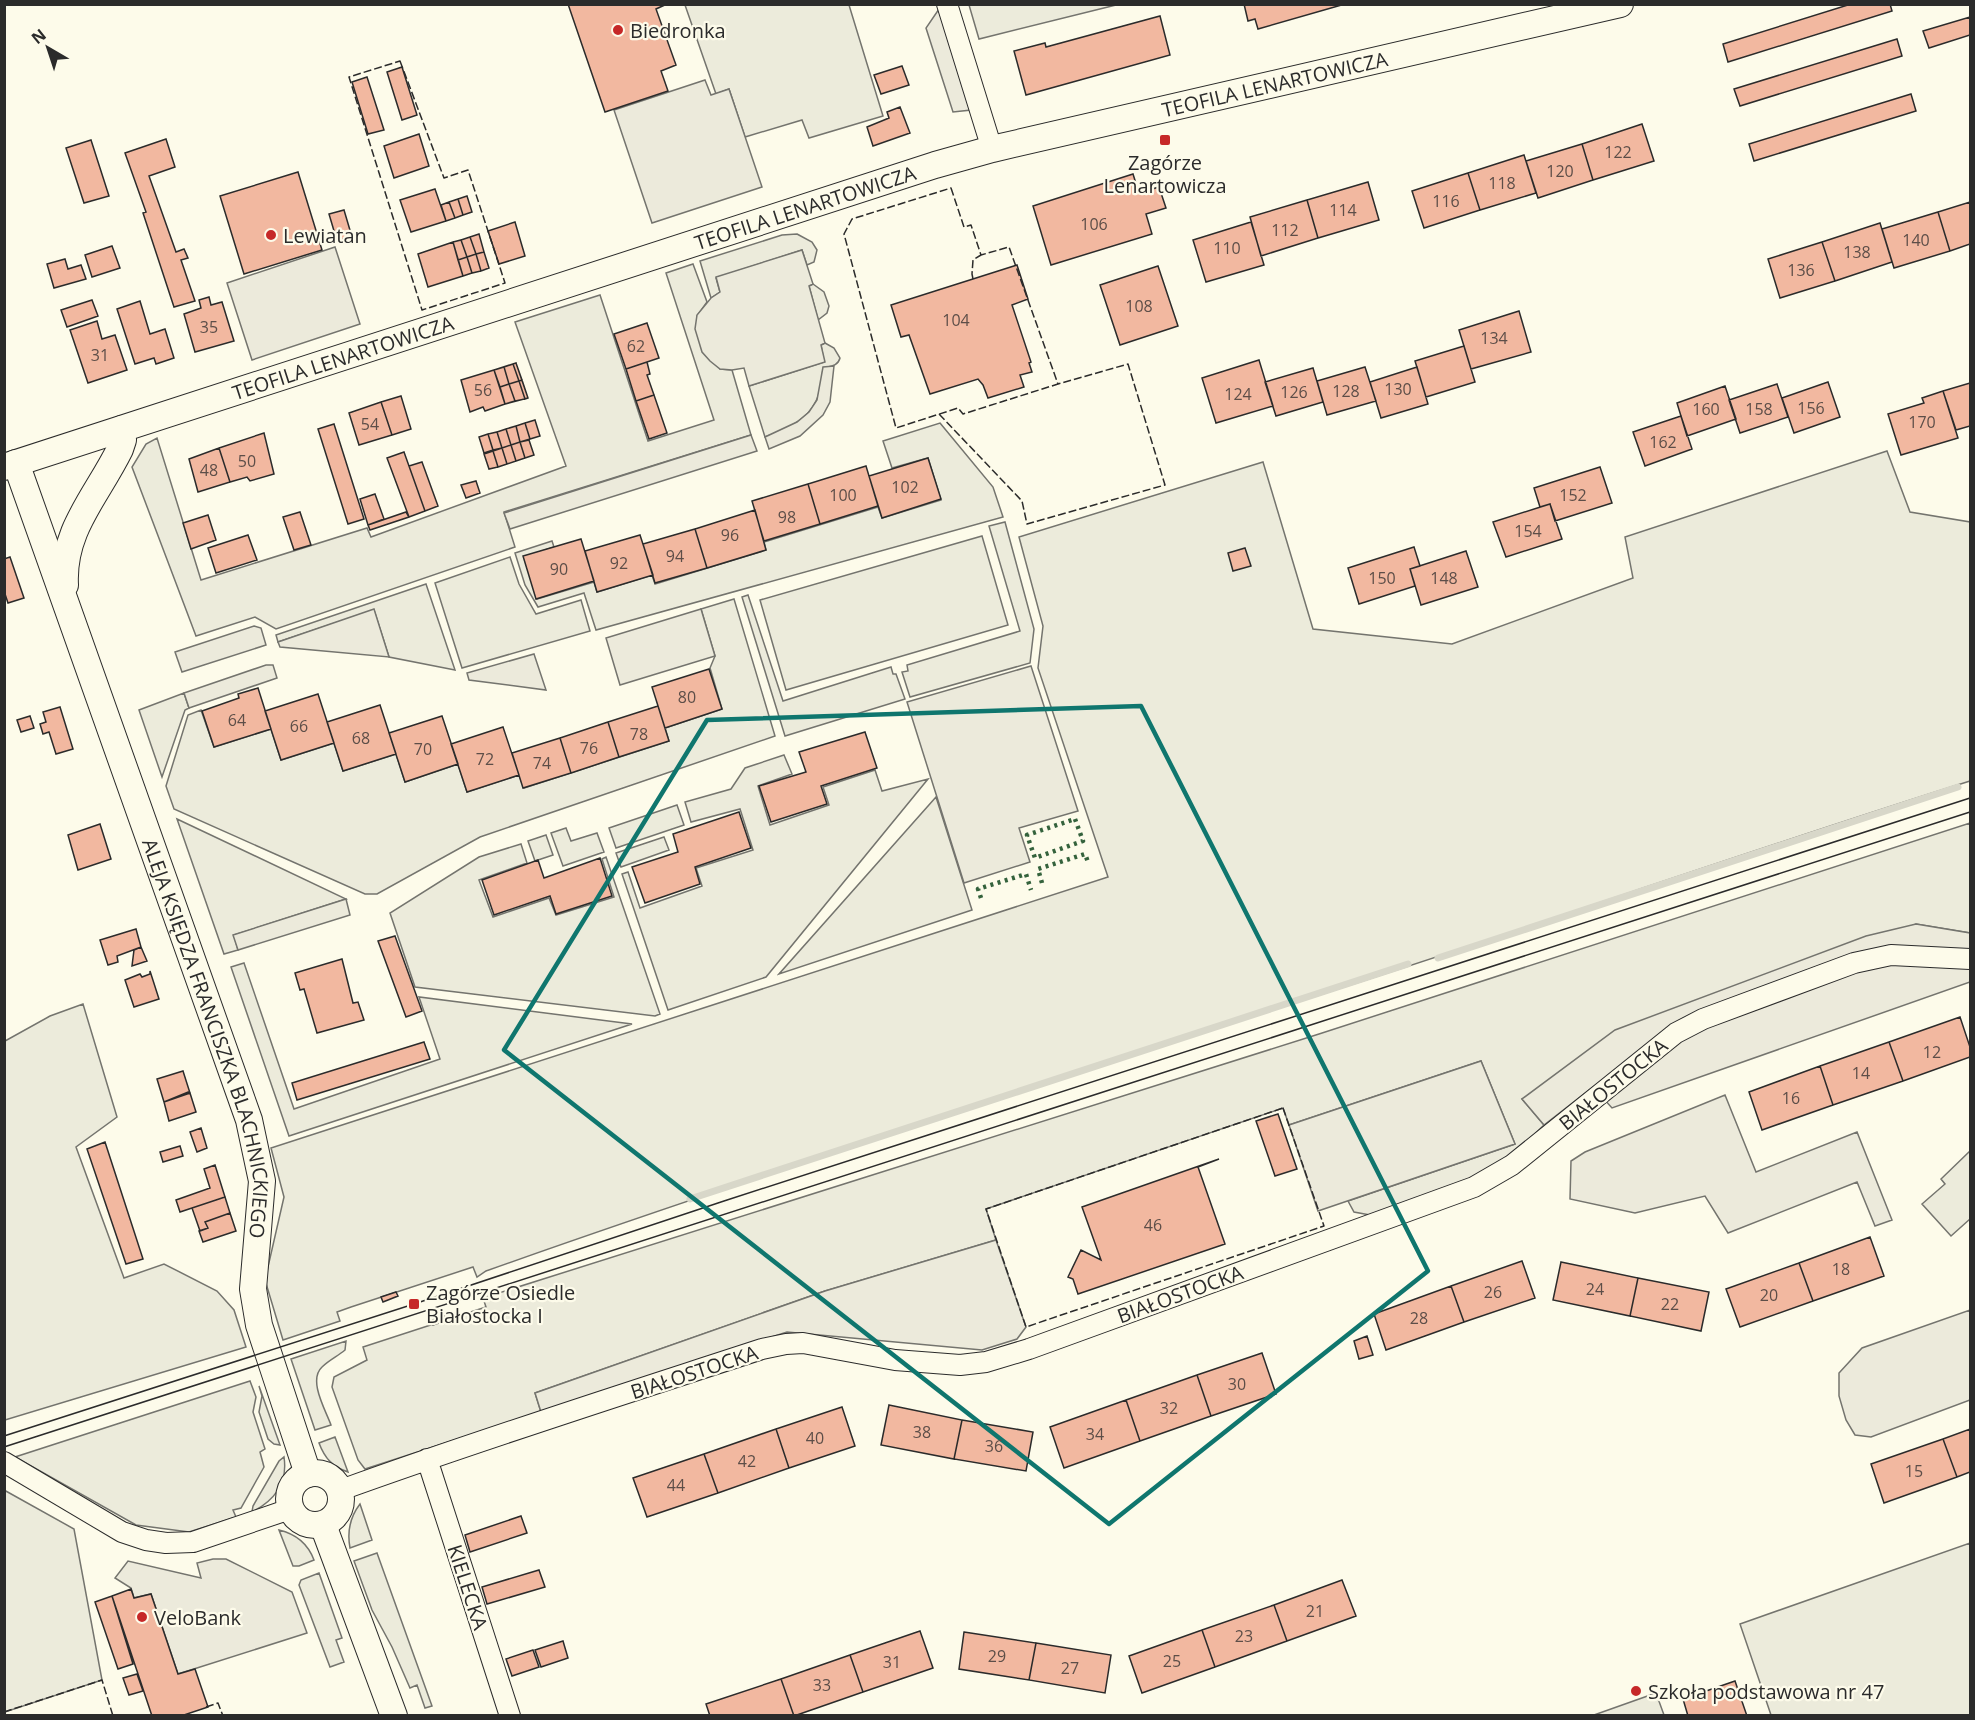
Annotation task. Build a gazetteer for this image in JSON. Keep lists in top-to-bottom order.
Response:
{
  "streets": {
    "street": [
      "TEOFILA LENARTOWICZA",
      "ALEJA KSIĘDZA FRANCISZKA BLACHNICKIEGO",
      "BIAŁOSTOCKA",
      "KIELECKA"
    ]
  },
  "crossings": [
    ["TEOFILA LENARTOWICZA", "ALEJA KSIĘDZA FRANCISZKA BLACHNICKIEGO"],
    ["ALEJA KSIĘDZA FRANCISZKA BLACHNICKIEGO", "BIAŁOSTOCKA"],
    ["BIAŁOSTOCKA", "KIELECKA"]
  ],
  "places": {
    "other": [
      "Biedronka",
      "Lewiatan",
      "VeloBank",
      "Szkoła podstawowa nr 47"
    ],
    "transit": ["Zagórze Lenartowicza", "Zagórze Osiedle Białostocka I"]
  },
  "house_numbers": [
    "122",
    "120",
    "118",
    "116",
    "114",
    "106",
    "112",
    "140",
    "110",
    "138",
    "136",
    "108",
    "104",
    "35",
    "134",
    "62",
    "31",
    "130",
    "56",
    "128",
    "126",
    "124",
    "156",
    "160",
    "158",
    "170",
    "54",
    "162",
    "50",
    "48",
    "102",
    "100",
    "152",
    "98",
    "154",
    "96",
    "94",
    "92",
    "90",
    "150",
    "148",
    "80",
    "64",
    "66",
    "78",
    "68",
    "76",
    "70",
    "72",
    "74",
    "12",
    "14",
    "16",
    "46",
    "18",
    "24",
    "26",
    "20",
    "22",
    "28",
    "30",
    "32",
    "38",
    "34",
    "40",
    "36",
    "42",
    "15",
    "44",
    "21",
    "23",
    "29",
    "25",
    "31",
    "27",
    "33"
  ],
  "north": "top left"
}
